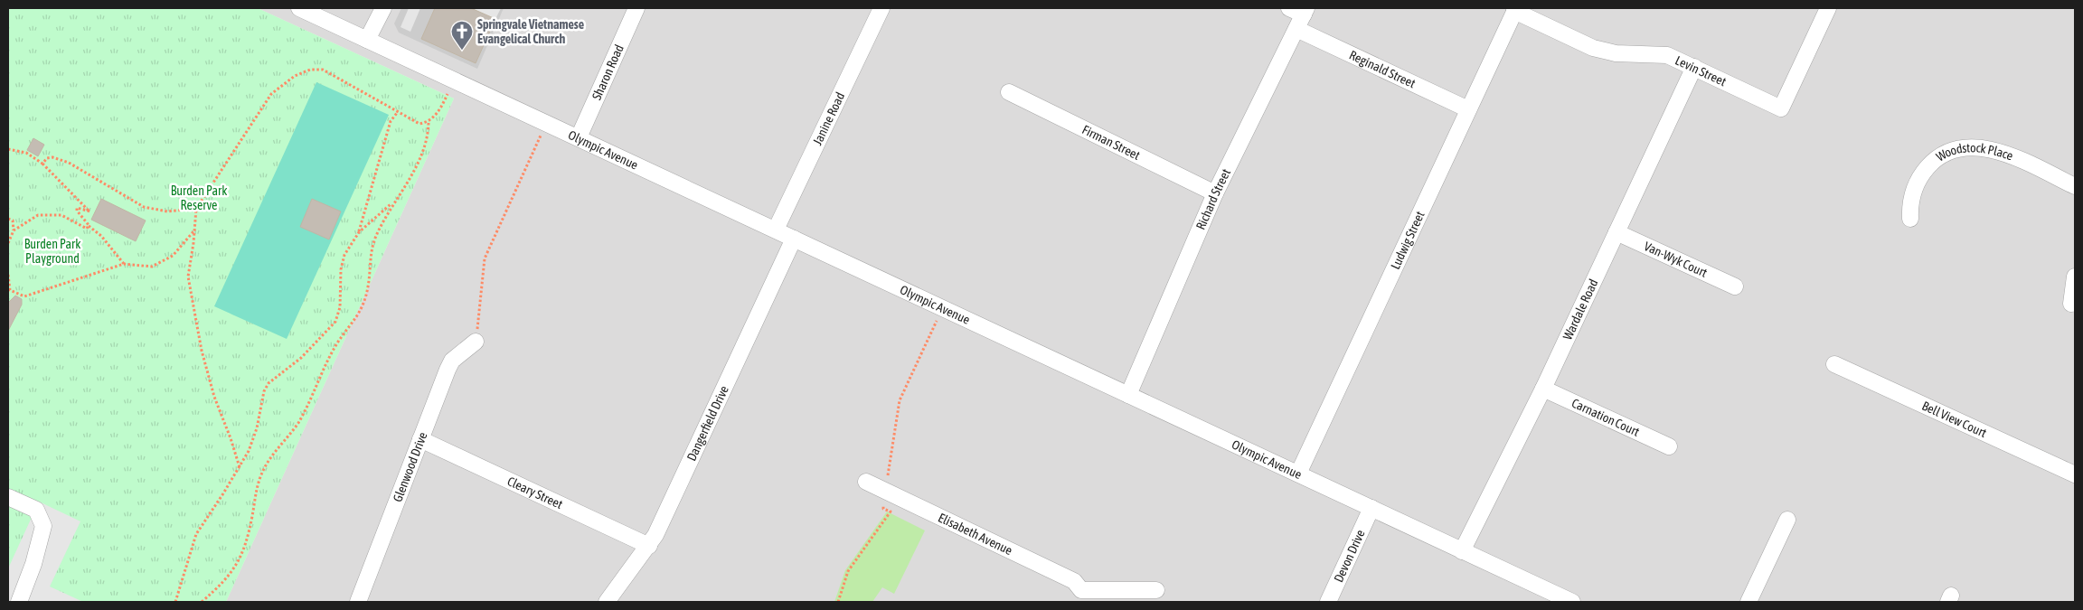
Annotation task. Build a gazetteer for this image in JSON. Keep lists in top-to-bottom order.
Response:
{
  "streets": {
    "street": [
      "Reginald Street",
      "Levin Street",
      "Sharon Road",
      "Janine Road",
      "Firman Street",
      "Olympic Avenue",
      "Woodstock Place",
      "Richard Street",
      "Ludwig Street",
      "Van-Wyk Court",
      "Wardale Road",
      "Carnation Court",
      "Bell View Court",
      "Dangerfield Drive",
      "Glenwood Drive",
      "Cleary Street",
      "Elisabeth Avenue",
      "Devon Drive"
    ]
  },
  "crossings": [
    ["Reginald Street", "Richard Street"],
    ["Reginald Street", "Ludwig Street"],
    ["Levin Street", "Ludwig Street"],
    ["Levin Street", "Wardale Road"],
    ["Sharon Road", "Olympic Avenue"],
    ["Janine Road", "Olympic Avenue"],
    ["Firman Street", "Richard Street"],
    ["Olympic Avenue", "Richard Street"],
    ["Olympic Avenue", "Ludwig Street"],
    ["Olympic Avenue", "Wardale Road"],
    ["Olympic Avenue", "Dangerfield Drive"],
    ["Olympic Avenue", "Devon Drive"],
    ["Van-Wyk Court", "Wardale Road"],
    ["Wardale Road", "Carnation Court"],
    ["Dangerfield Drive", "Cleary Street"],
    ["Glenwood Drive", "Cleary Street"]
  ],
  "parks": ["Burden Park Reserve", "Burden Park Playground"],
  "places": {
    "church": ["Springvale Vietnamese Evangelical Church"]
  }
}
